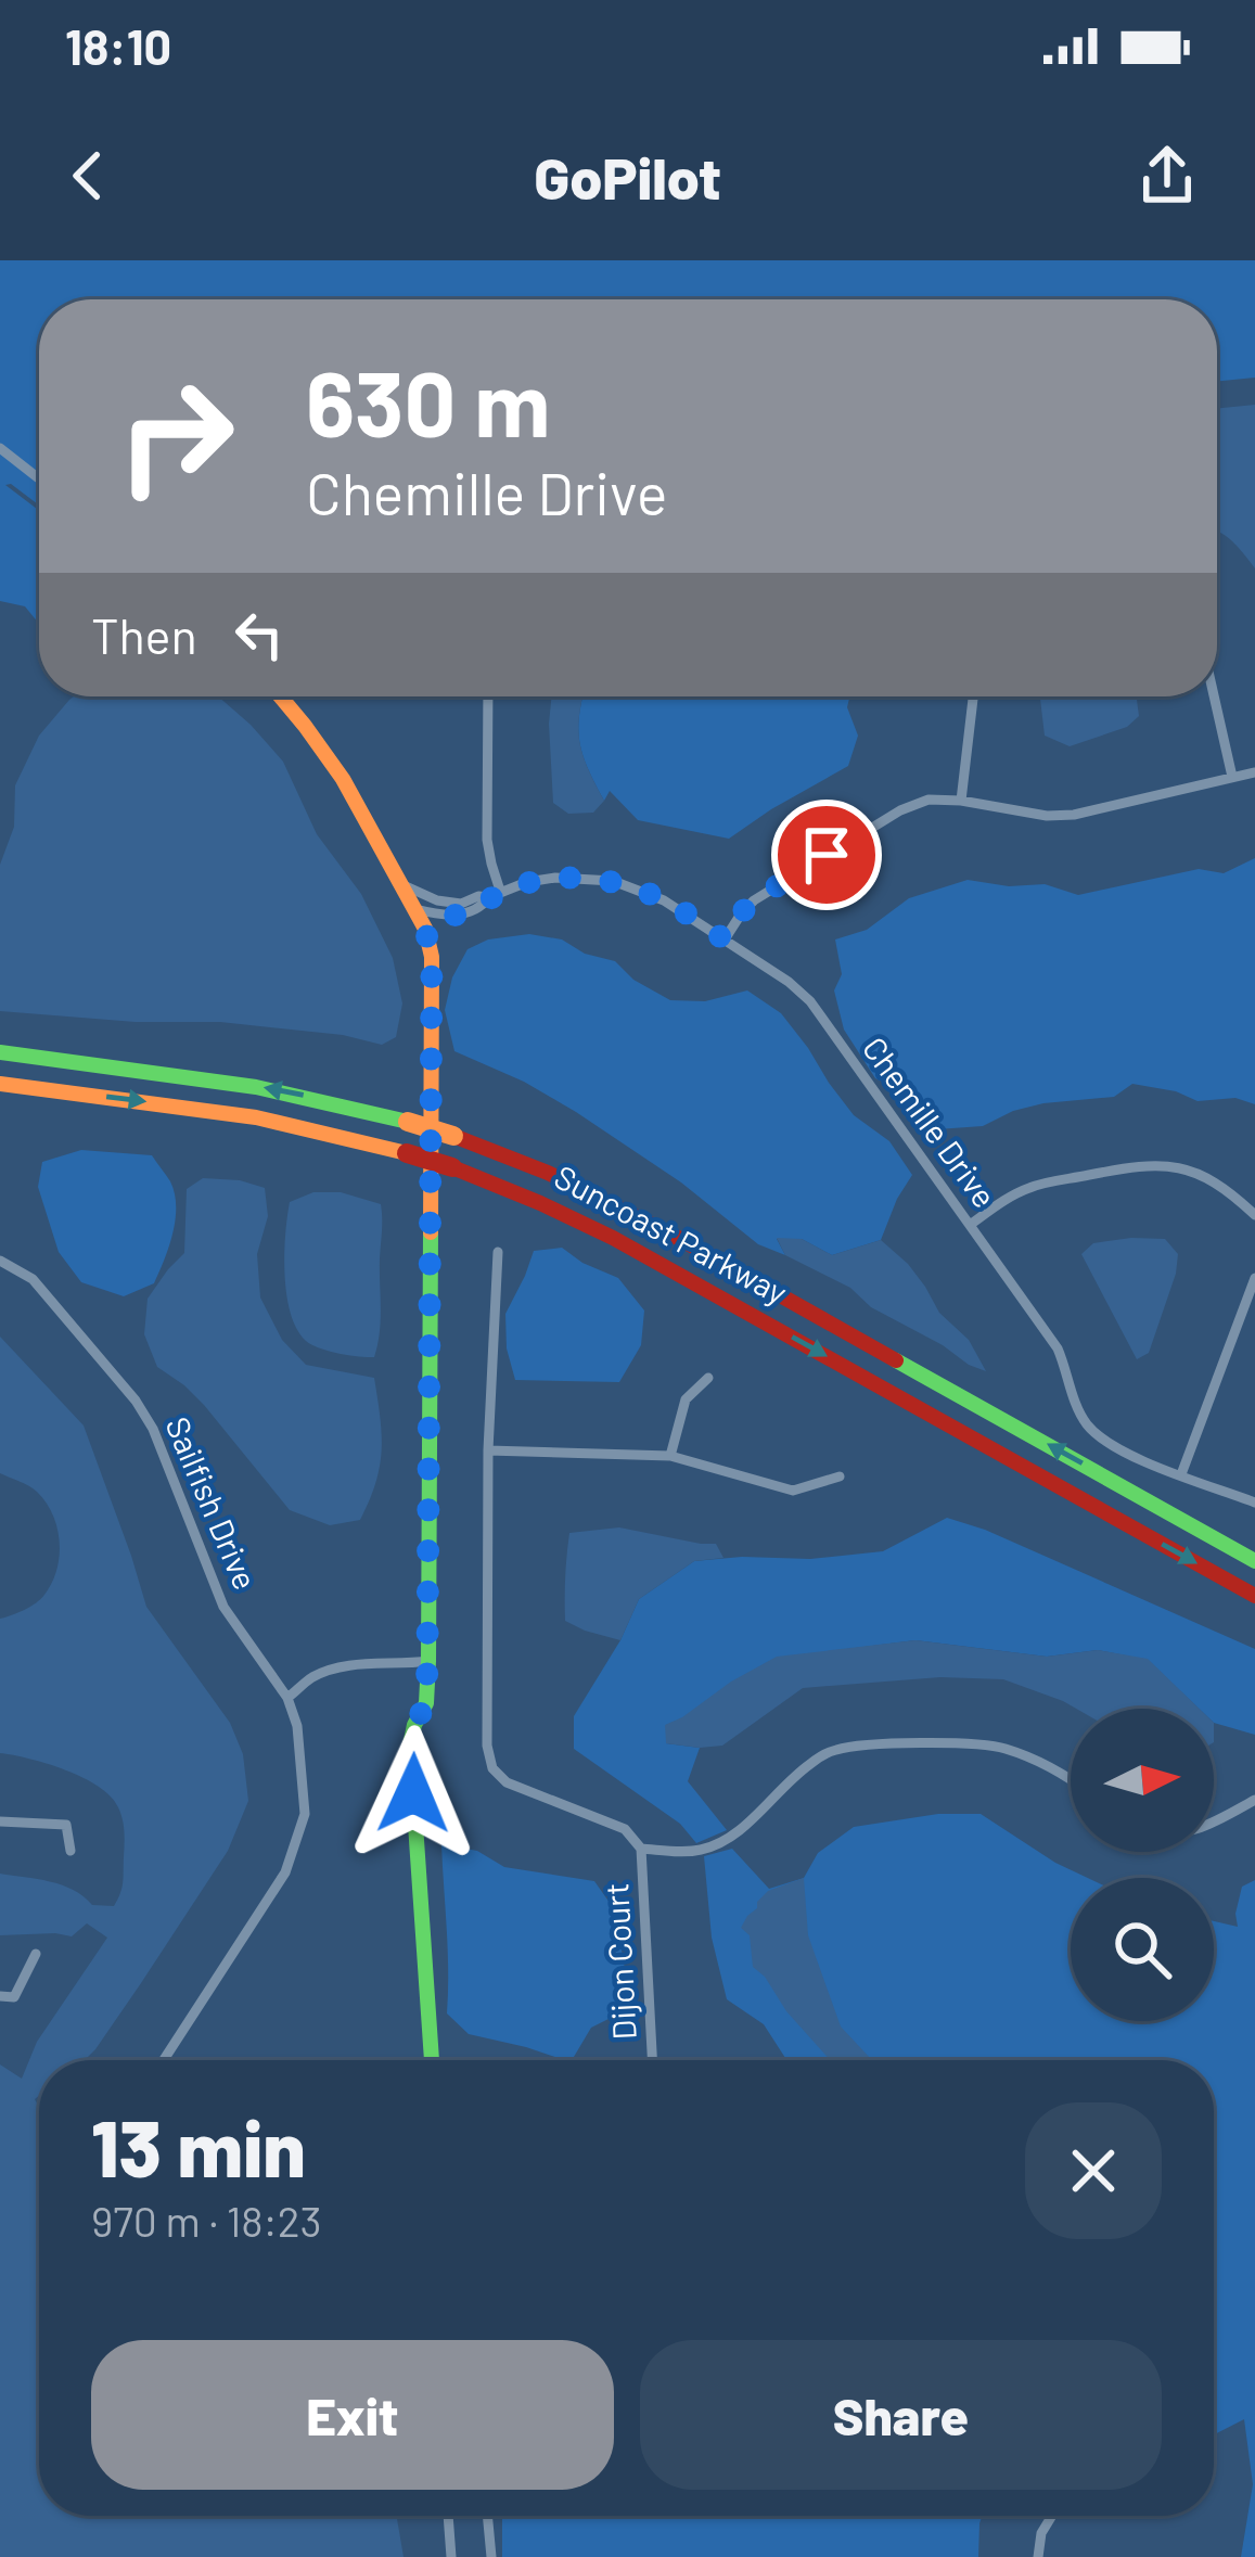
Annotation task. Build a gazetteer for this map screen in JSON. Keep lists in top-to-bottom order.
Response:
{
  "streets": {
    "main road": ["Suncoast Parkway"],
    "street": ["Chemille Drive", "Sailfish Drive", "Dijon Court"]
  },
  "north": "right",
  "page": {
    "status": "18:10",
    "header": "GoPilot",
    "turn": ["630 m", "Chemille Drive"],
    "then": "Then",
    "heading": ["13 min", "970 m · 18:23"],
    "buttons": ["Exit", "Share"]
  }
}
